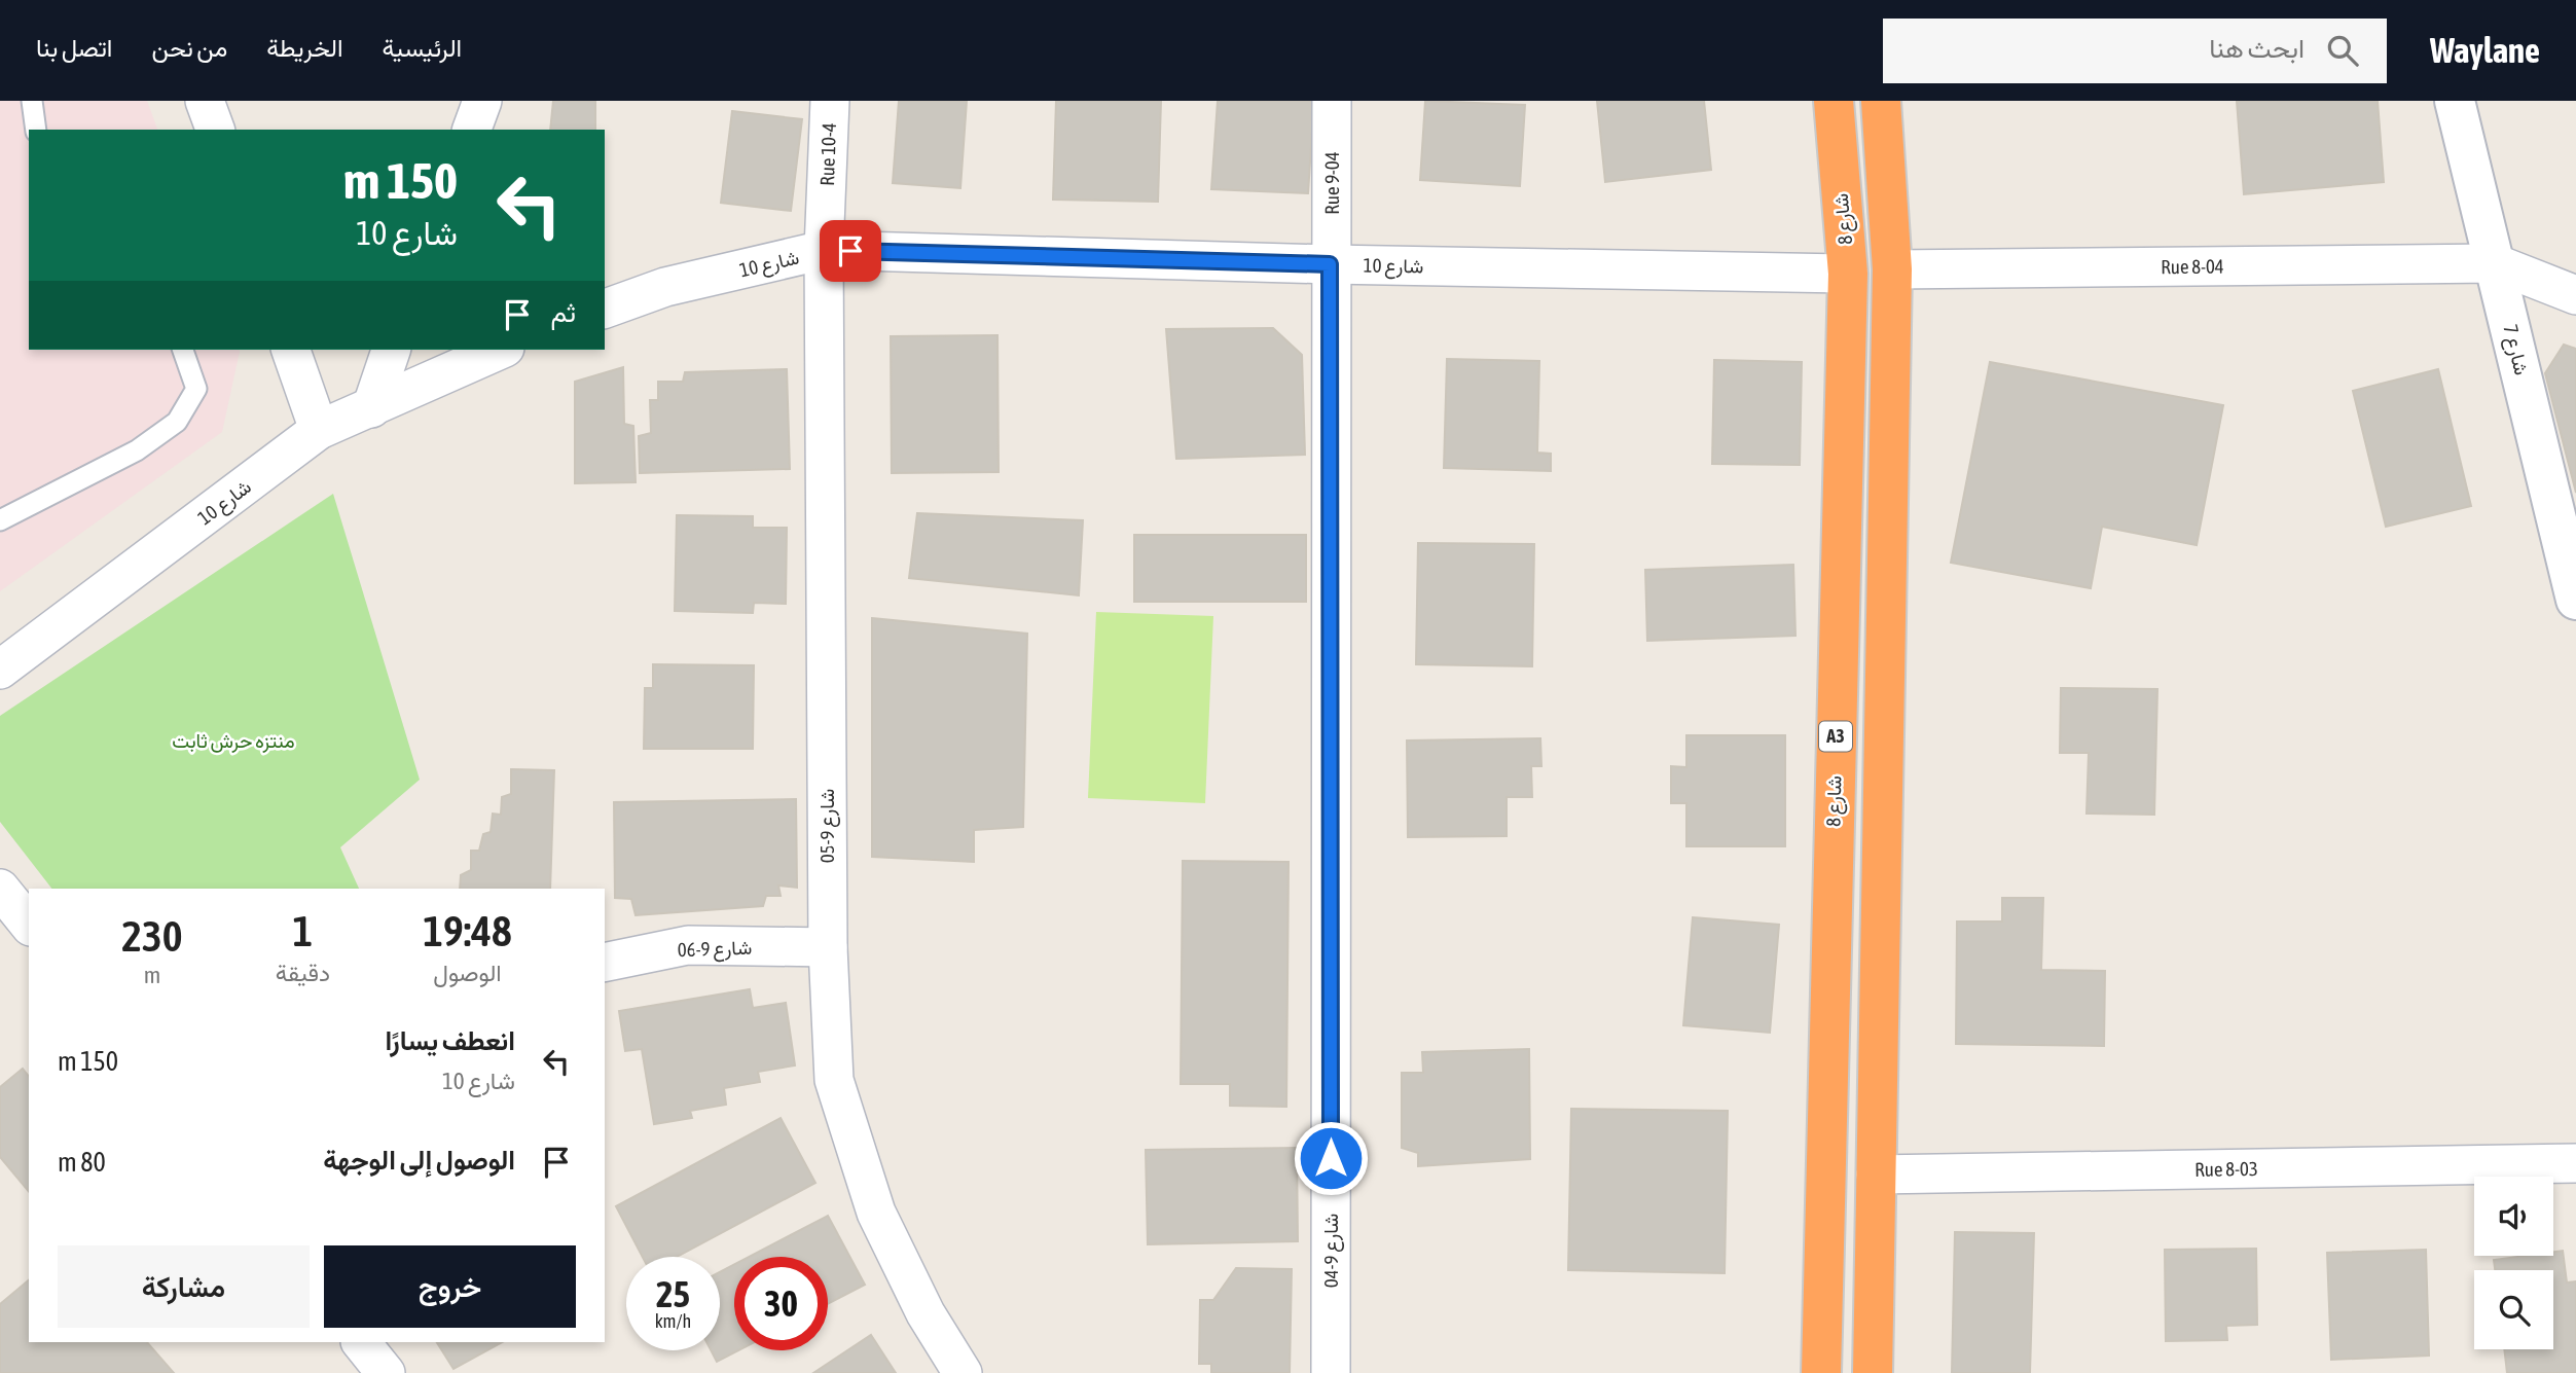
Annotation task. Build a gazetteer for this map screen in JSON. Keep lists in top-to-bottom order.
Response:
{
  "streets": {
    "highway": ["شارع 8", "A3"],
    "street": [
      "Rue 10-4",
      "Rue 9-04",
      "شارع 10",
      "Rue 8-04",
      "شارع 7",
      "شارع 9-05",
      "شارع 9-06",
      "Rue 8-03",
      "شارع 9-04"
    ]
  },
  "crossings": [
    ["Rue 10-4", "شارع 10"],
    ["Rue 10-4", "شارع 9-05"],
    ["Rue 9-04", "شارع 10"],
    ["Rue 9-04", "شارع 9-04"],
    ["شارع 8", "شارع 10"],
    ["شارع 10", "شارع 9-05"],
    ["شارع 10", "شارع 9-04"],
    ["Rue 8-04", "شارع 7"],
    ["شارع 9-05", "شارع 9-06"]
  ],
  "parks": ["منتزه حرش ثابت"],
  "page": {
    "header": "Waylane",
    "search": "ابحث هنا",
    "nav": [
      "الرئيسية",
      "الخريطة",
      "من نحن",
      "اتصل بنا"
    ],
    "turn": ["150 m", "شارع 10"],
    "then": "ثم",
    "eta": [
      "19:48",
      "الوصول",
      "1",
      "دقيقة",
      "230",
      "m"
    ],
    "list": [
      {
        "name": "انعطف يسارًا",
        "note": "شارع 10",
        "value": "150 m"
      },
      {
        "name": "الوصول إلى الوجهة",
        "value": "80 m"
      }
    ],
    "buttons": ["خروج", "مشاركة"],
    "speed": "25 km/h",
    "limit": "30"
  }
}
